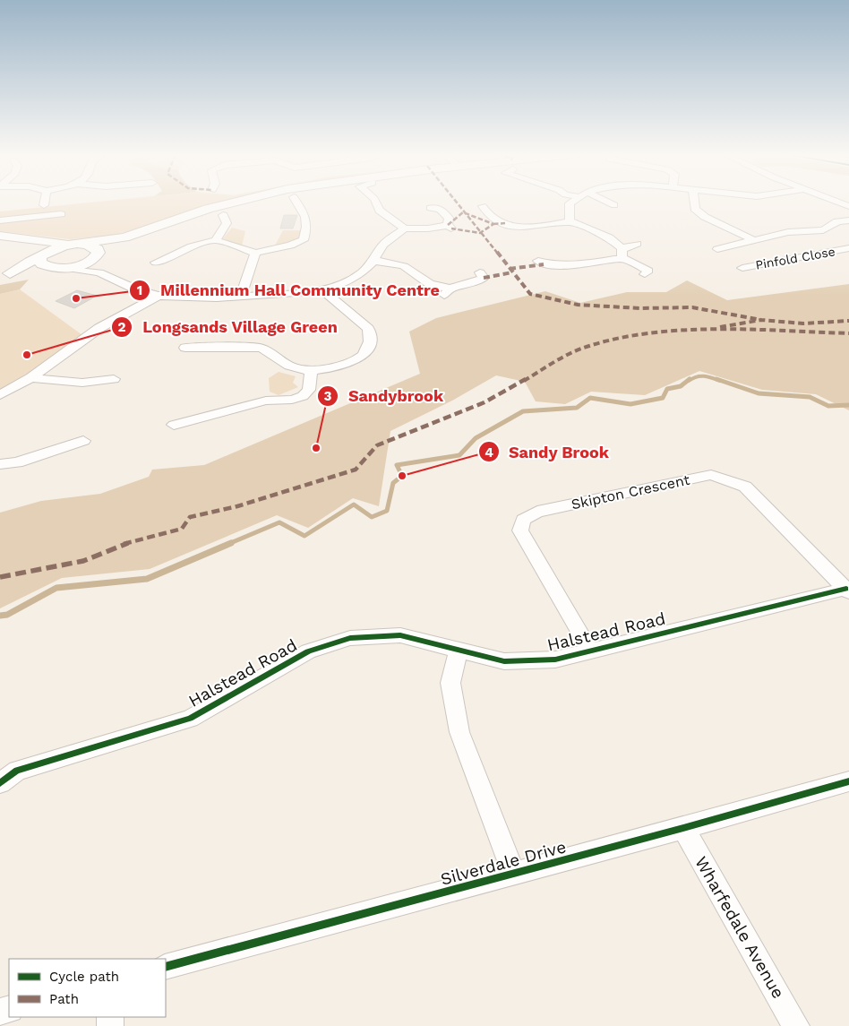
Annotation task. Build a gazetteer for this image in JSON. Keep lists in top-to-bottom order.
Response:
{
  "streets": {
    "street": [
      "Pinfold Close",
      "Skipton Crescent",
      "Halstead Road",
      "Silverdale Drive",
      "Wharfedale Avenue"
    ]
  },
  "crossings": [
    ["Skipton Crescent", "Halstead Road"],
    ["Silverdale Drive", "Wharfedale Avenue"]
  ],
  "places": [
    "Millennium Hall Community Centre",
    "Longsands Village Green",
    "Sandybrook",
    "Sandy Brook"
  ],
  "legend": ["Cycle path", "Path"]
}
